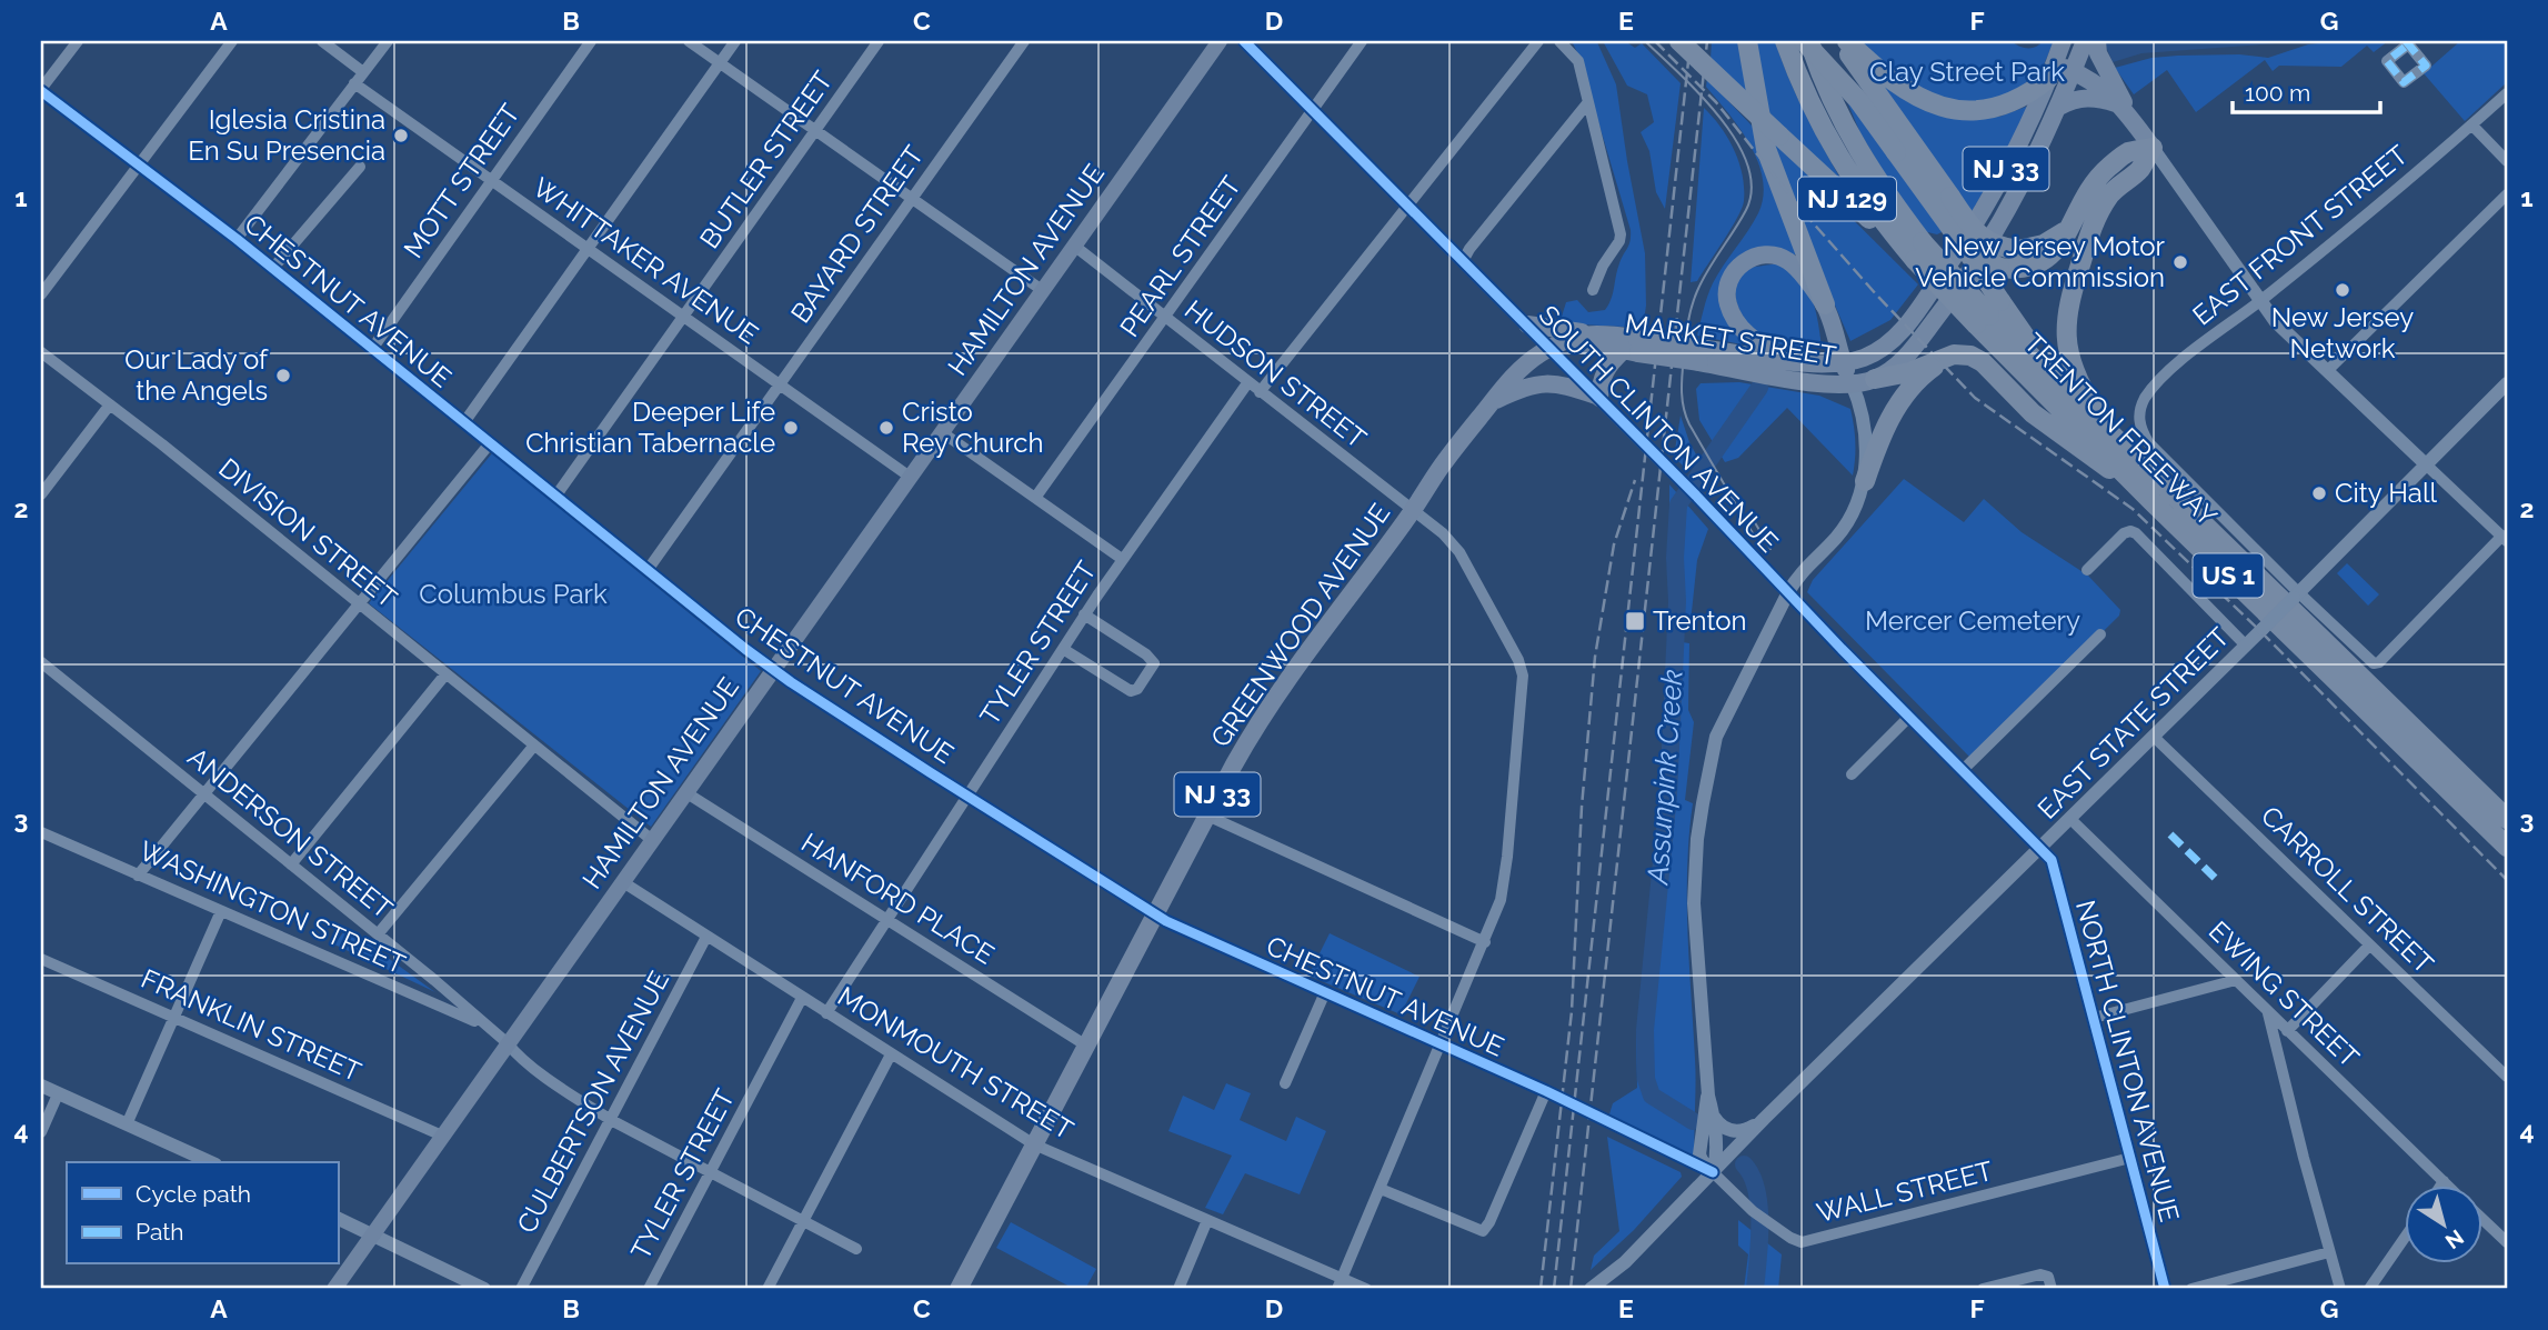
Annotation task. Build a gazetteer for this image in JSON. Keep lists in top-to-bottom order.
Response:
{
  "streets": {
    "highway": ["NJ 129", "TRENTON FREEWAY", "US 1"],
    "main road": [
      "NJ 33",
      "HAMILTON AVENUE",
      "MARKET STREET",
      "GREENWOOD AVENUE"
    ],
    "street": [
      "BUTLER STREET",
      "MOTT STREET",
      "BAYARD STREET",
      "EAST FRONT STREET",
      "PEARL STREET",
      "WHITTAKER AVENUE",
      "CHESTNUT AVENUE",
      "HUDSON STREET",
      "SOUTH CLINTON AVENUE",
      "DIVISION STREET",
      "TYLER STREET",
      "EAST STATE STREET",
      "ANDERSON STREET",
      "CARROLL STREET",
      "HANFORD PLACE",
      "WASHINGTON STREET",
      "EWING STREET",
      "FRANKLIN STREET",
      "NORTH CLINTON AVENUE",
      "MONMOUTH STREET",
      "CULBERTSON AVENUE",
      "WALL STREET"
    ]
  },
  "crossings": [
    ["BUTLER STREET", "WHITTAKER AVENUE"],
    ["BUTLER STREET", "CHESTNUT AVENUE"],
    ["MOTT STREET", "WHITTAKER AVENUE"],
    ["MOTT STREET", "CHESTNUT AVENUE"],
    ["NJ 129", "TRENTON FREEWAY"],
    ["BAYARD STREET", "WHITTAKER AVENUE"],
    ["BAYARD STREET", "CHESTNUT AVENUE"],
    ["EAST FRONT STREET", "EAST STATE STREET"],
    ["PEARL STREET", "HUDSON STREET"],
    ["PEARL STREET", "SOUTH CLINTON AVENUE"],
    ["WHITTAKER AVENUE", "HAMILTON AVENUE"],
    ["HAMILTON AVENUE", "CHESTNUT AVENUE"],
    ["HAMILTON AVENUE", "HUDSON STREET"],
    ["HAMILTON AVENUE", "DIVISION STREET"],
    ["HAMILTON AVENUE", "ANDERSON STREET"],
    ["HAMILTON AVENUE", "HANFORD PLACE"],
    ["HAMILTON AVENUE", "FRANKLIN STREET"],
    ["HAMILTON AVENUE", "MONMOUTH STREET"],
    ["CHESTNUT AVENUE", "HUDSON STREET"],
    ["CHESTNUT AVENUE", "GREENWOOD AVENUE"],
    ["CHESTNUT AVENUE", "TYLER STREET"],
    ["CHESTNUT AVENUE", "EAST STATE STREET"],
    ["CHESTNUT AVENUE", "WALL STREET"],
    ["MARKET STREET", "SOUTH CLINTON AVENUE"],
    ["MARKET STREET", "GREENWOOD AVENUE"],
    ["HUDSON STREET", "GREENWOOD AVENUE"],
    ["HUDSON STREET", "TYLER STREET"],
    ["HUDSON STREET", "MONMOUTH STREET"],
    ["SOUTH CLINTON AVENUE", "GREENWOOD AVENUE"],
    ["SOUTH CLINTON AVENUE", "EAST STATE STREET"],
    ["SOUTH CLINTON AVENUE", "NORTH CLINTON AVENUE"],
    ["GREENWOOD AVENUE", "HANFORD PLACE"],
    ["GREENWOOD AVENUE", "MONMOUTH STREET"],
    ["TYLER STREET", "ANDERSON STREET"],
    ["TYLER STREET", "HANFORD PLACE"],
    ["TYLER STREET", "MONMOUTH STREET"],
    ["EAST STATE STREET", "CARROLL STREET"],
    ["EAST STATE STREET", "EWING STREET"],
    ["EAST STATE STREET", "NORTH CLINTON AVENUE"],
    ["EAST STATE STREET", "WALL STREET"],
    ["ANDERSON STREET", "WASHINGTON STREET"],
    ["ANDERSON STREET", "CULBERTSON AVENUE"],
    ["NORTH CLINTON AVENUE", "WALL STREET"],
    ["MONMOUTH STREET", "CULBERTSON AVENUE"]
  ],
  "water": ["Assunpink Creek"],
  "parks": ["Clay Street Park", "Columbus Park", "Mercer Cemetery"],
  "places": {
    "other": [
      "Iglesia Cristina En Su Presencia",
      "New Jersey Motor Vehicle Commission",
      "New Jersey Network",
      "Our Lady of the Angels",
      "Deeper Life Christian Tabernacle",
      "Cristo Rey Church",
      "City Hall"
    ],
    "transit": ["Trenton"]
  },
  "legend": ["Cycle path", "Path"],
  "scale_bar": "100 m",
  "north": "bottom right",
  "grid": {
    "columns": [
      "A",
      "B",
      "C",
      "D",
      "E",
      "F",
      "G"
    ],
    "rows": [
      "1",
      "2",
      "3",
      "4"
    ]
  }
}
